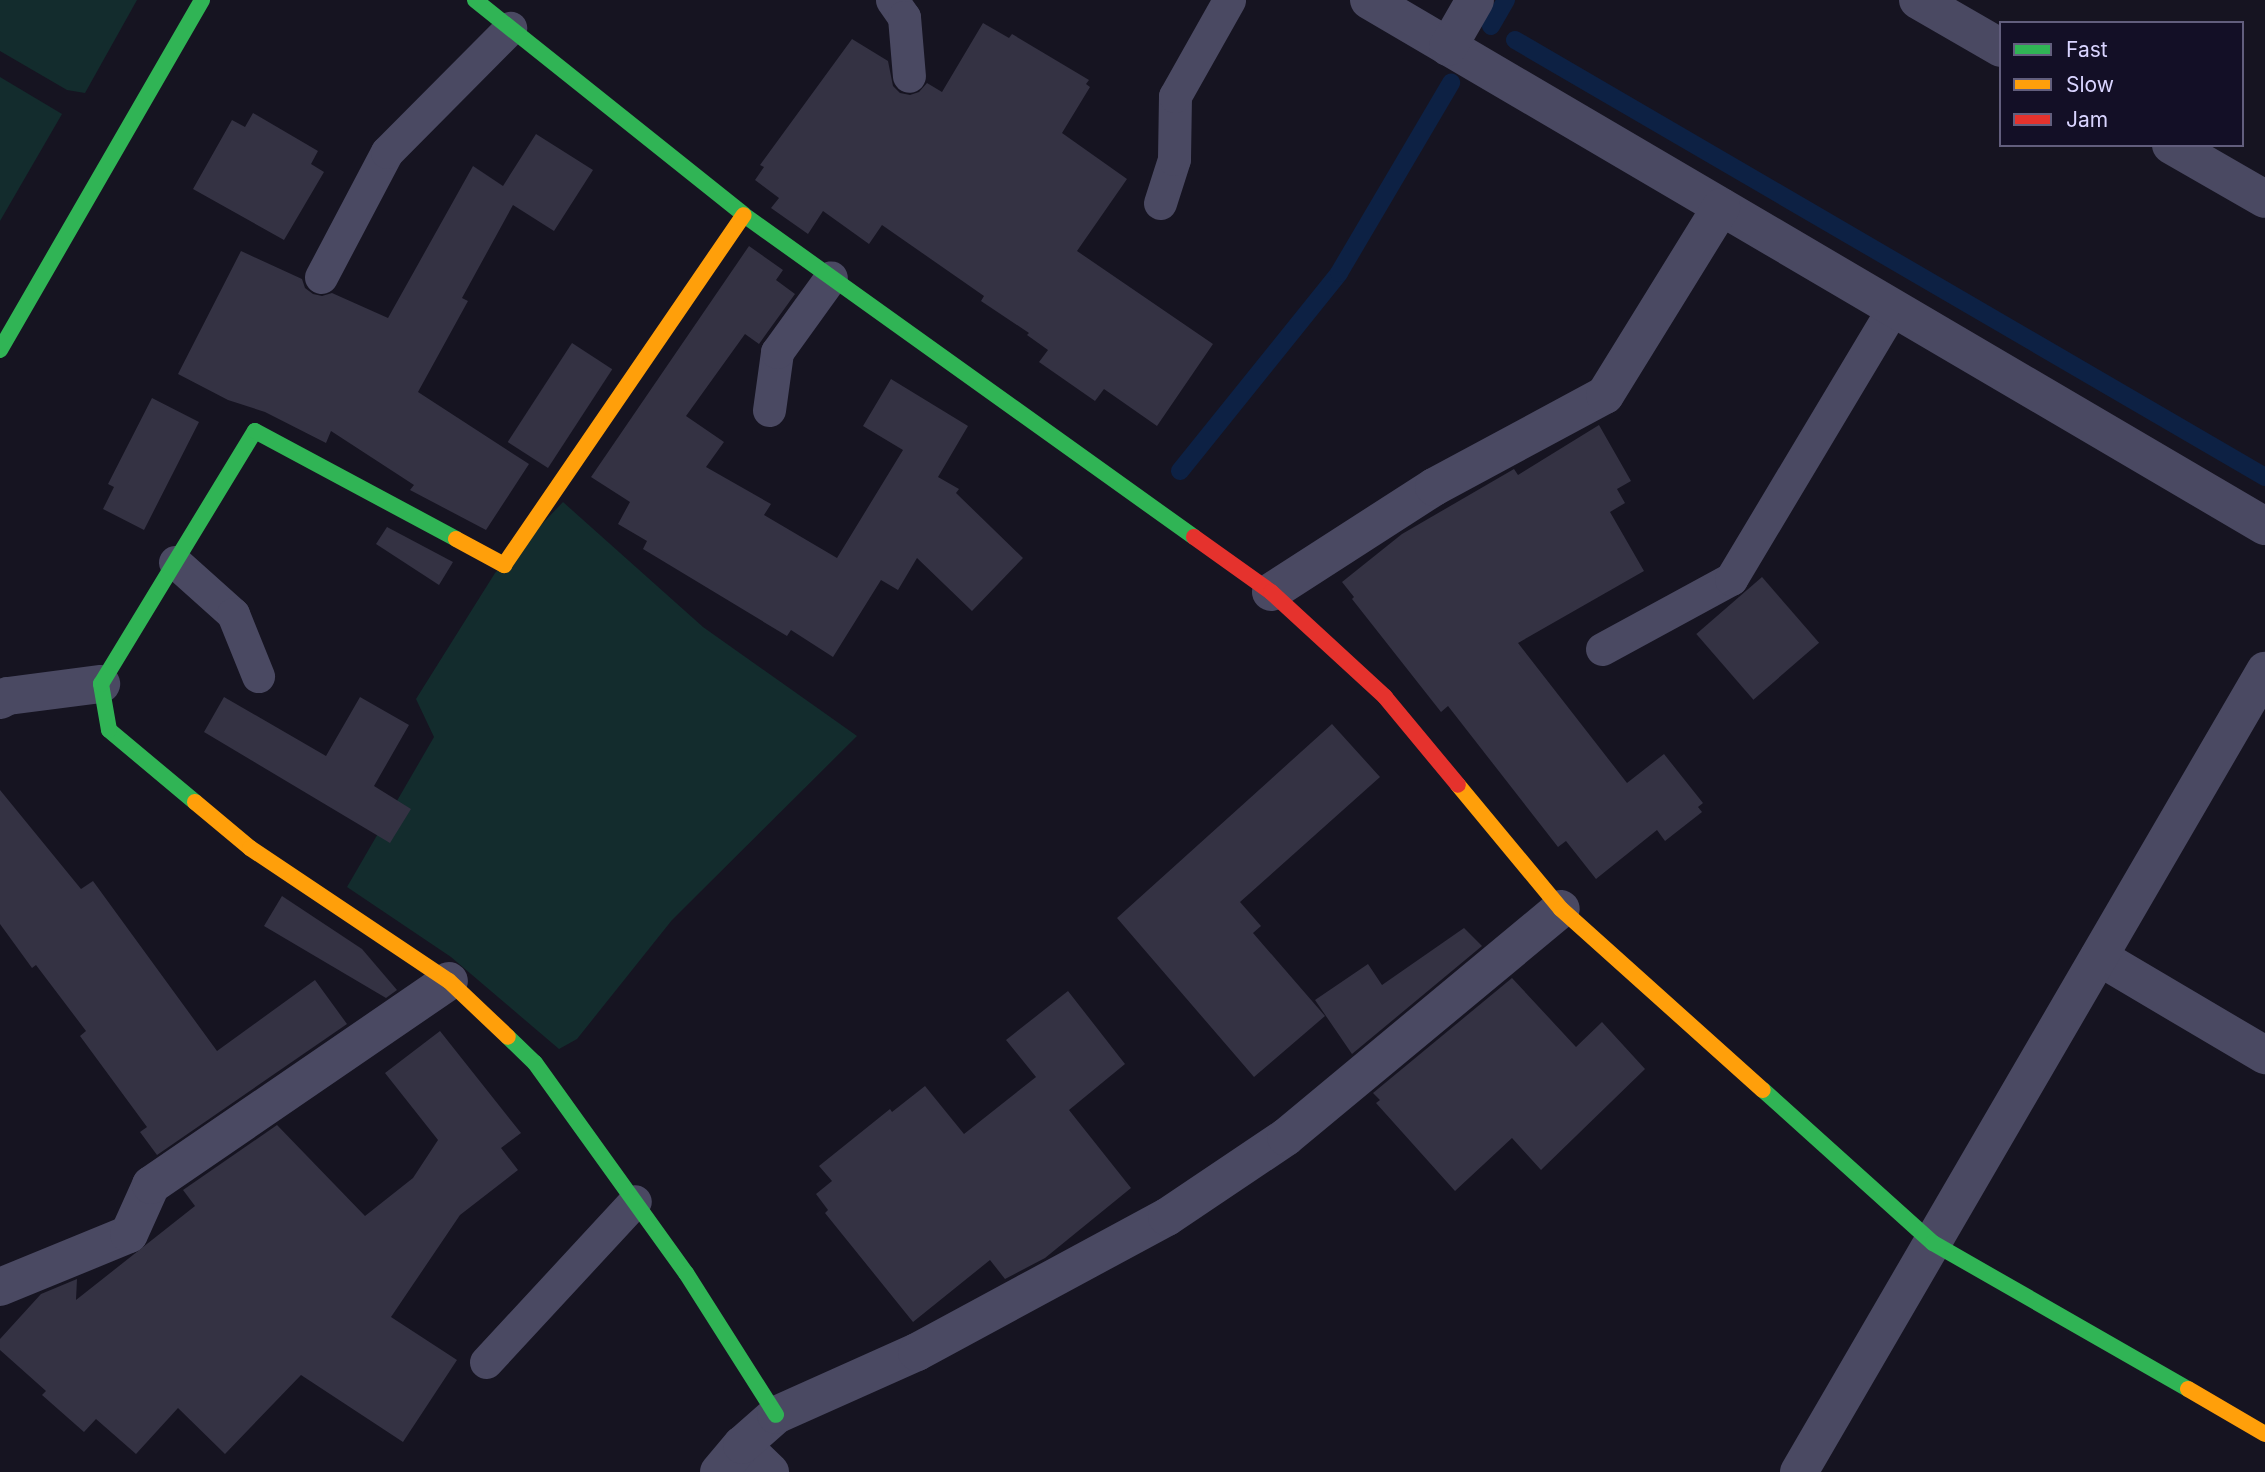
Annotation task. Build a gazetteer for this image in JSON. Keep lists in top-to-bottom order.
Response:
{
  "legend": ["Fast", "Slow", "Jam"]
}
